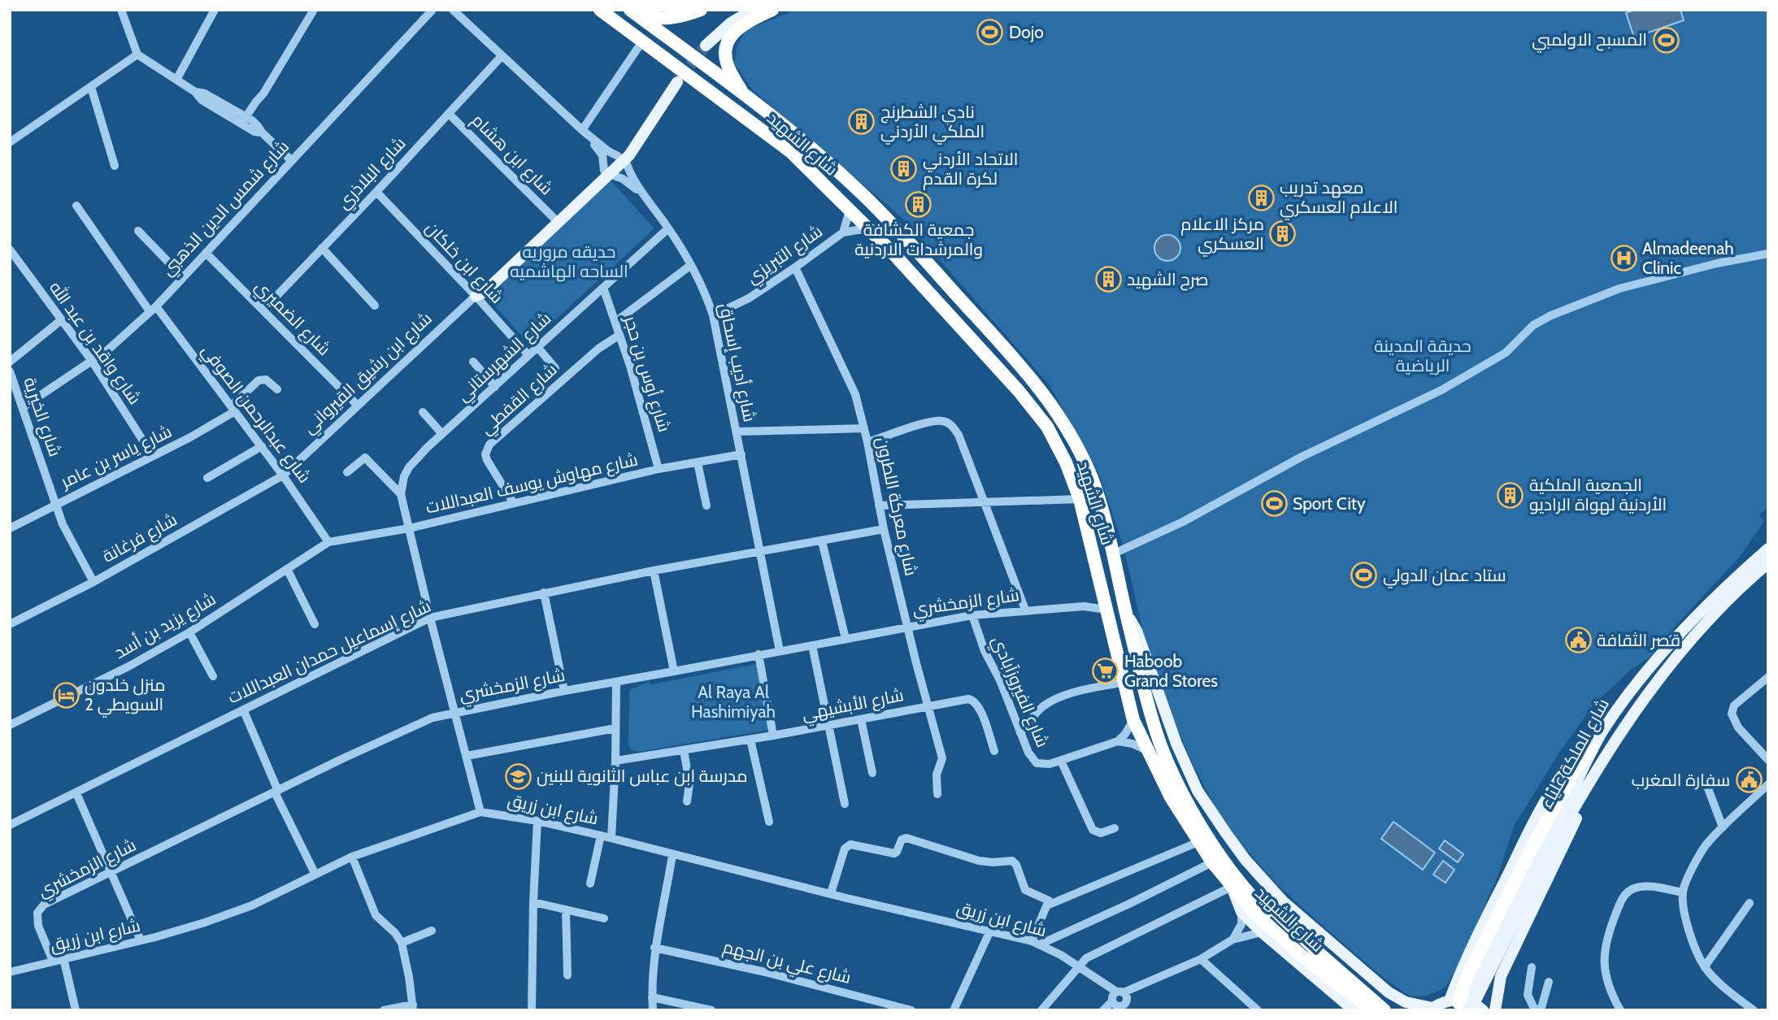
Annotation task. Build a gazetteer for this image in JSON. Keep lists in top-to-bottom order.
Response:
{
  "streets": {
    "highway": ["شارع الشهيد"],
    "main road": ["شارع ابن رشيق القيرواني", "شارع الملكة علياء"],
    "street": [
      "شارع ابن هشام",
      "شارع البلاذري",
      "شارع شمس الدين الذهبي",
      "شارع التبريزي",
      "شارع ابن خلكان",
      "شارع الضميري",
      "شارع واقد بن عبد الله",
      "شارع الشهرستاني",
      "شارع أديب إسحاق",
      "شارع أوس بن حجر",
      "شارع القفطي",
      "شارع عبدالرحمن الصوفي",
      "شارع الخيرية",
      "شارع ياسر بن عامر",
      "شارع مهاوش يوسف العبداللات",
      "شارع معركة اللطرون",
      "شارع فرغانة",
      "شارع الزمخشري",
      "شارع يزيد بن أسد",
      "شارع إسماعيل حمدان العبداللات",
      "شارع الفيروزآبادي",
      "شارع الأبشيهي",
      "شارع ابن زريق",
      "شارع علي بن الجهم"
    ]
  },
  "crossings": [
    ["شارع الشهيد", "شارع التبريزي"],
    ["شارع الشهيد", "شارع الزمخشري"],
    ["شارع ابن هشام", "شارع البلاذري"],
    ["شارع ابن هشام", "شارع ابن رشيق القيرواني"],
    ["شارع البلاذري", "شارع ابن خلكان"],
    ["شارع البلاذري", "شارع الضميري"],
    ["شارع شمس الدين الذهبي", "شارع الضميري"],
    ["شارع شمس الدين الذهبي", "شارع واقد بن عبد الله"],
    ["شارع شمس الدين الذهبي", "شارع عبدالرحمن الصوفي"],
    ["شارع شمس الدين الذهبي", "شارع الخيرية"],
    ["شارع التبريزي", "شارع أديب إسحاق"],
    ["شارع التبريزي", "شارع معركة اللطرون"],
    ["شارع ابن خلكان", "شارع الشهرستاني"],
    ["شارع ابن خلكان", "شارع ابن رشيق القيرواني"],
    ["شارع الضميري", "شارع ابن رشيق القيرواني"],
    ["شارع واقد بن عبد الله", "شارع ياسر بن عامر"],
    ["شارع الشهرستاني", "شارع أديب إسحاق"],
    ["شارع الشهرستاني", "شارع أوس بن حجر"],
    ["شارع أديب إسحاق", "شارع ابن رشيق القيرواني"],
    ["شارع أديب إسحاق", "شارع مهاوش يوسف العبداللات"],
    ["شارع أديب إسحاق", "شارع الزمخشري"],
    ["شارع أديب إسحاق", "شارع إسماعيل حمدان العبداللات"],
    ["شارع ابن رشيق القيرواني", "شارع عبدالرحمن الصوفي"],
    ["شارع ابن رشيق القيرواني", "شارع فرغانة"],
    ["شارع أوس بن حجر", "شارع القفطي"],
    ["شارع أوس بن حجر", "شارع مهاوش يوسف العبداللات"],
    ["شارع القفطي", "شارع مهاوش يوسف العبداللات"],
    ["شارع عبدالرحمن الصوفي", "شارع ياسر بن عامر"],
    ["شارع عبدالرحمن الصوفي", "شارع مهاوش يوسف العبداللات"],
    ["شارع عبدالرحمن الصوفي", "شارع فرغانة"],
    ["شارع عبدالرحمن الصوفي", "شارع يزيد بن أسد"],
    ["شارع الخيرية", "شارع ياسر بن عامر"],
    ["شارع الخيرية", "شارع فرغانة"],
    ["شارع مهاوش يوسف العبداللات", "شارع يزيد بن أسد"],
    ["شارع معركة اللطرون", "شارع الزمخشري"],
    ["شارع معركة اللطرون", "شارع إسماعيل حمدان العبداللات"],
    ["شارع معركة اللطرون", "شارع الأبشيهي"],
    ["شارع الزمخشري", "شارع الفيروزآبادي"],
    ["شارع الزمخشري", "شارع ابن زريق"]
  ],
  "parks": ["حديقه مروريه الساحه الهاشميه", "حديقة المدينة الرياضية", "Al Raya Al Hashimiyah"],
  "places": {
    "sports": [
      "Dojo",
      "المسبح الاولمبي",
      "Sport City",
      "ستاد عمان الدولي"
    ],
    "building": [
      "نادي الشطرنج الملكي الأردني",
      "الاتحاد الأردني لكرة القدم",
      "معهد تدريب الاعلام العسكري",
      "جمعية الكشافة والمرشدات الاردنية",
      "مركز الاعلام العسكري",
      "صرح الشهيد",
      "الجمعية الملكية الأردنية لهواة الراديو"
    ],
    "hospital": ["Almadeenah Clinic"],
    "public building": ["قصر الثقافة", "سفارة المغرب"],
    "supermarket": ["Haboob Grand Stores"],
    "hotel": ["منزل خلدون السويطي 2"],
    "school or university": ["مدرسة ابن عباس الثانوية للبنين"]
  }
}
